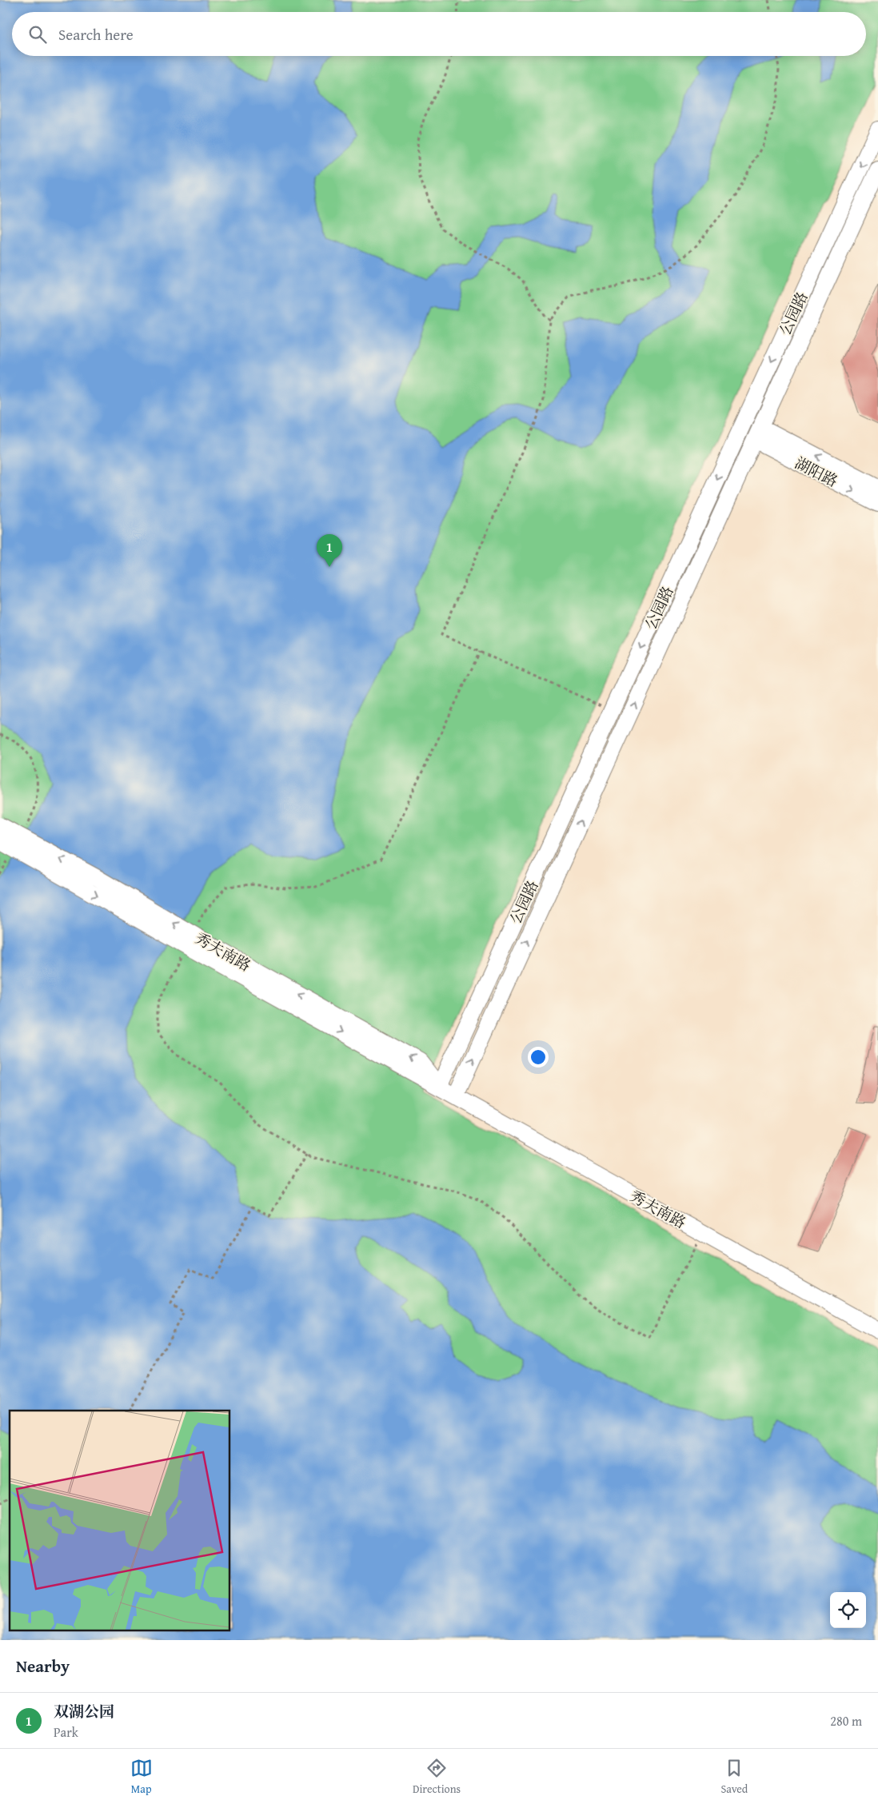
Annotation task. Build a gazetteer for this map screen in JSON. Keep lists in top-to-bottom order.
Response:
{
  "streets": {
    "street": ["公园路", "湖阳路", "秀夫南路"]
  },
  "crossings": [
    ["公园路", "湖阳路"],
    ["公园路", "秀夫南路"]
  ],
  "page": {
    "search": "Search here",
    "pins": "1",
    "heading": "Nearby",
    "list": [
      {
        "mark": "1",
        "name": "双湖公园",
        "note": "Park",
        "value": "280 m"
      }
    ],
    "nav": ["Map", "Directions", "Saved"]
  }
}
